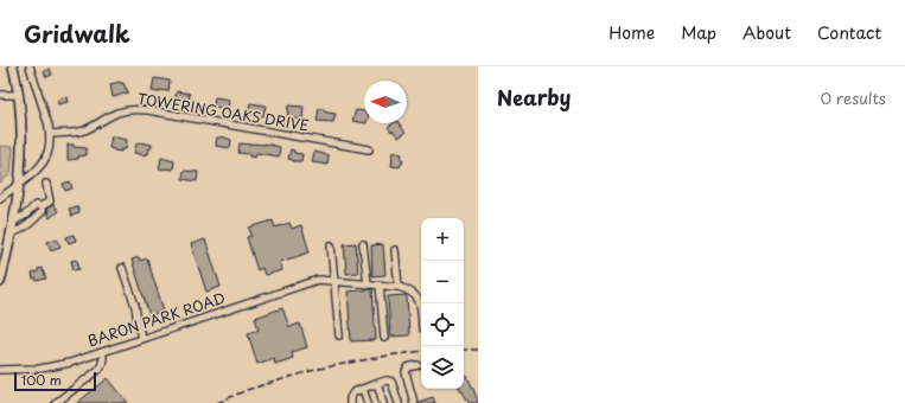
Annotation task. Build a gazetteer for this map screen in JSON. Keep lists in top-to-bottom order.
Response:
{
  "streets": {
    "street": ["TOWERING OAKS DRIVE", "BARON PARK ROAD"]
  },
  "scale_bar": "100 m",
  "north": "left",
  "page": {
    "header": "Gridwalk",
    "nav": [
      "Home",
      "Map",
      "About",
      "Contact"
    ],
    "heading": ["Nearby", "0 results"],
    "map_buttons": ["+", "−"],
    "scale": "100 m"
  }
}
